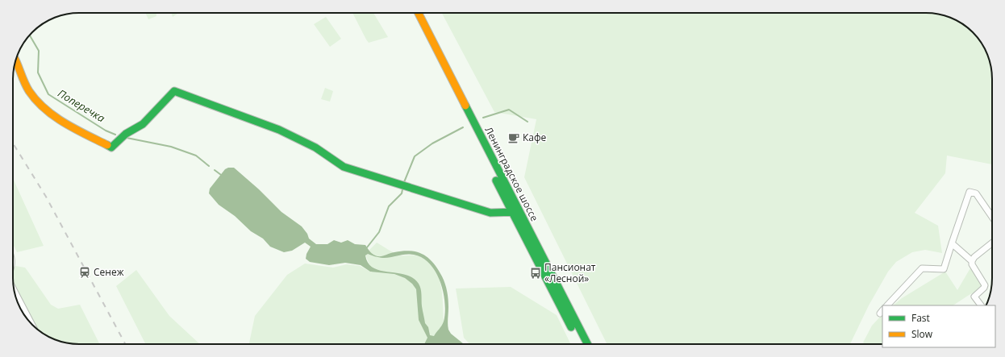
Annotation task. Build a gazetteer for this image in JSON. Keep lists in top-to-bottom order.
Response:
{
  "streets": {
    "main road": ["Ленинградское шоссе"]
  },
  "water": ["Поперечка"],
  "places": {
    "cafe": ["Кафе"],
    "station": ["Сенеж"],
    "bus stop": ["Пансионат «Лесной»"]
  },
  "legend": ["Fast", "Slow"]
}
